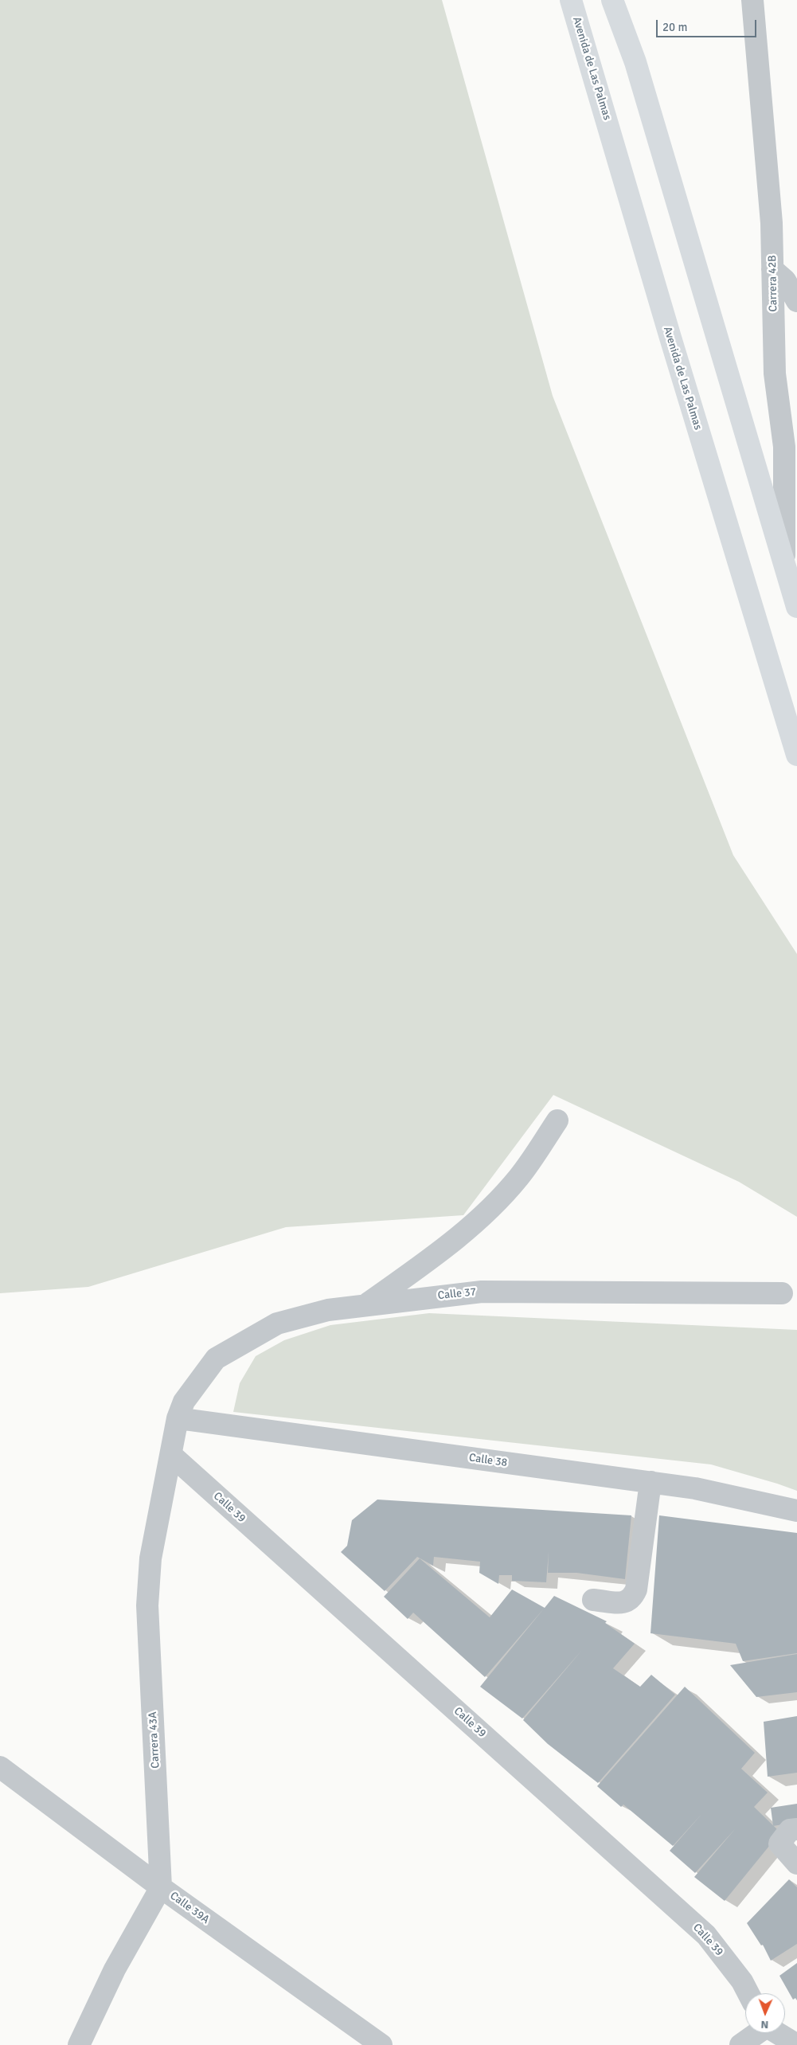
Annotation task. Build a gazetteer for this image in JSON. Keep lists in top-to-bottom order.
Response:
{
  "streets": {
    "main road": ["Avenida de Las Palmas"],
    "street": [
      "Carrera 42B",
      "Calle 37",
      "Calle 38",
      "Calle 39",
      "Carrera 43A",
      "Calle 39A"
    ]
  },
  "crossings": [
    ["Calle 37", "Calle 38"],
    ["Calle 37", "Carrera 43A"],
    ["Calle 38", "Carrera 43A"],
    ["Calle 39", "Carrera 43A"],
    ["Carrera 43A", "Calle 39A"]
  ],
  "scale_bar": "20 m",
  "north": "bottom"
}
